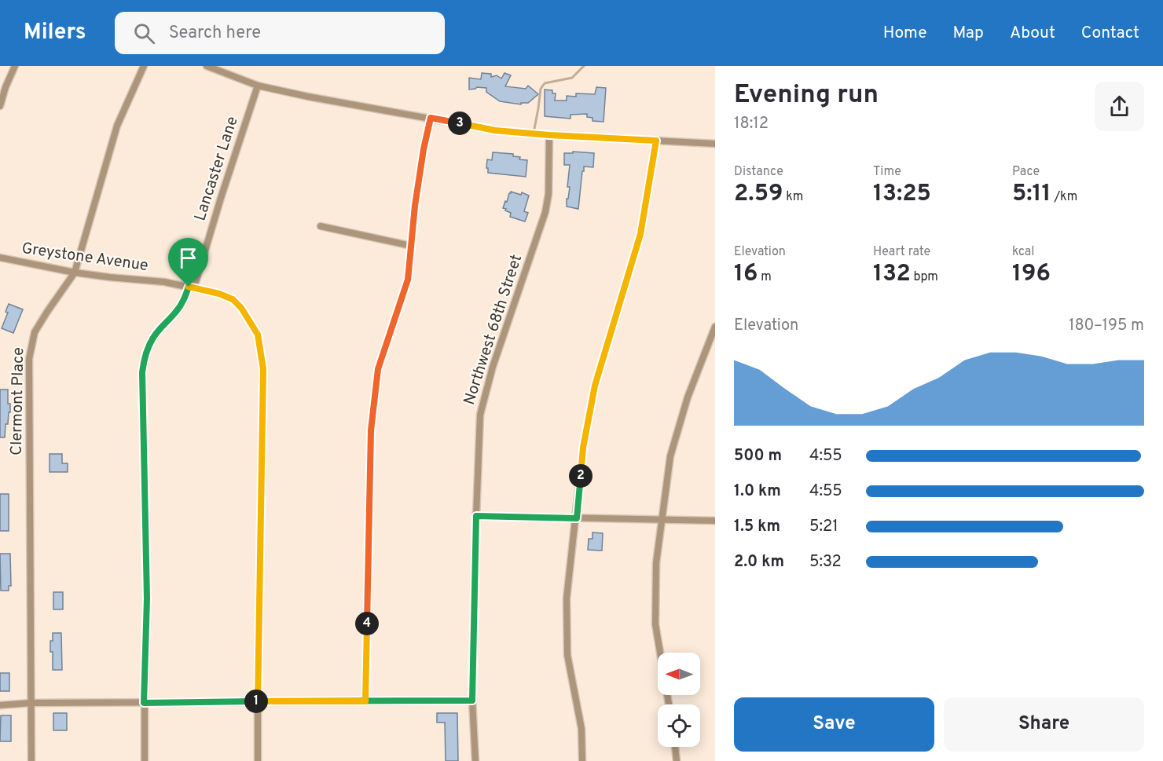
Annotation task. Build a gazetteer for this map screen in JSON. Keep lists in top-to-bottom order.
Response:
{
  "streets": {
    "street": [
      "Lancaster Lane",
      "Greystone Avenue",
      "Northwest 68th Street",
      "Clermont Place"
    ]
  },
  "crossings": [
    ["Lancaster Lane", "Greystone Avenue"],
    ["Greystone Avenue", "Clermont Place"]
  ],
  "north": "left",
  "page": {
    "header": "Milers",
    "search": "Search here",
    "nav": [
      "Home",
      "Map",
      "About",
      "Contact"
    ],
    "heading": ["Evening run", "18:12"],
    "pins": [
      "3",
      "2",
      "4",
      "1"
    ],
    "stats": [
      ["Distance", "2.59 km"],
      ["Time", "13:25"],
      ["Pace", "5:11 /km"],
      ["Elevation", "16 m"],
      ["Heart rate", "132 bpm"],
      ["kcal", "196"]
    ],
    "chart": ["Elevation", "180–195 m"],
    "list": [
      {
        "name": "500 m",
        "note": "4:55"
      },
      {
        "name": "1.0 km",
        "note": "4:55"
      },
      {
        "name": "1.5 km",
        "note": "5:21"
      },
      {
        "name": "2.0 km",
        "note": "5:32"
      }
    ],
    "buttons": ["Save", "Share"]
  }
}
